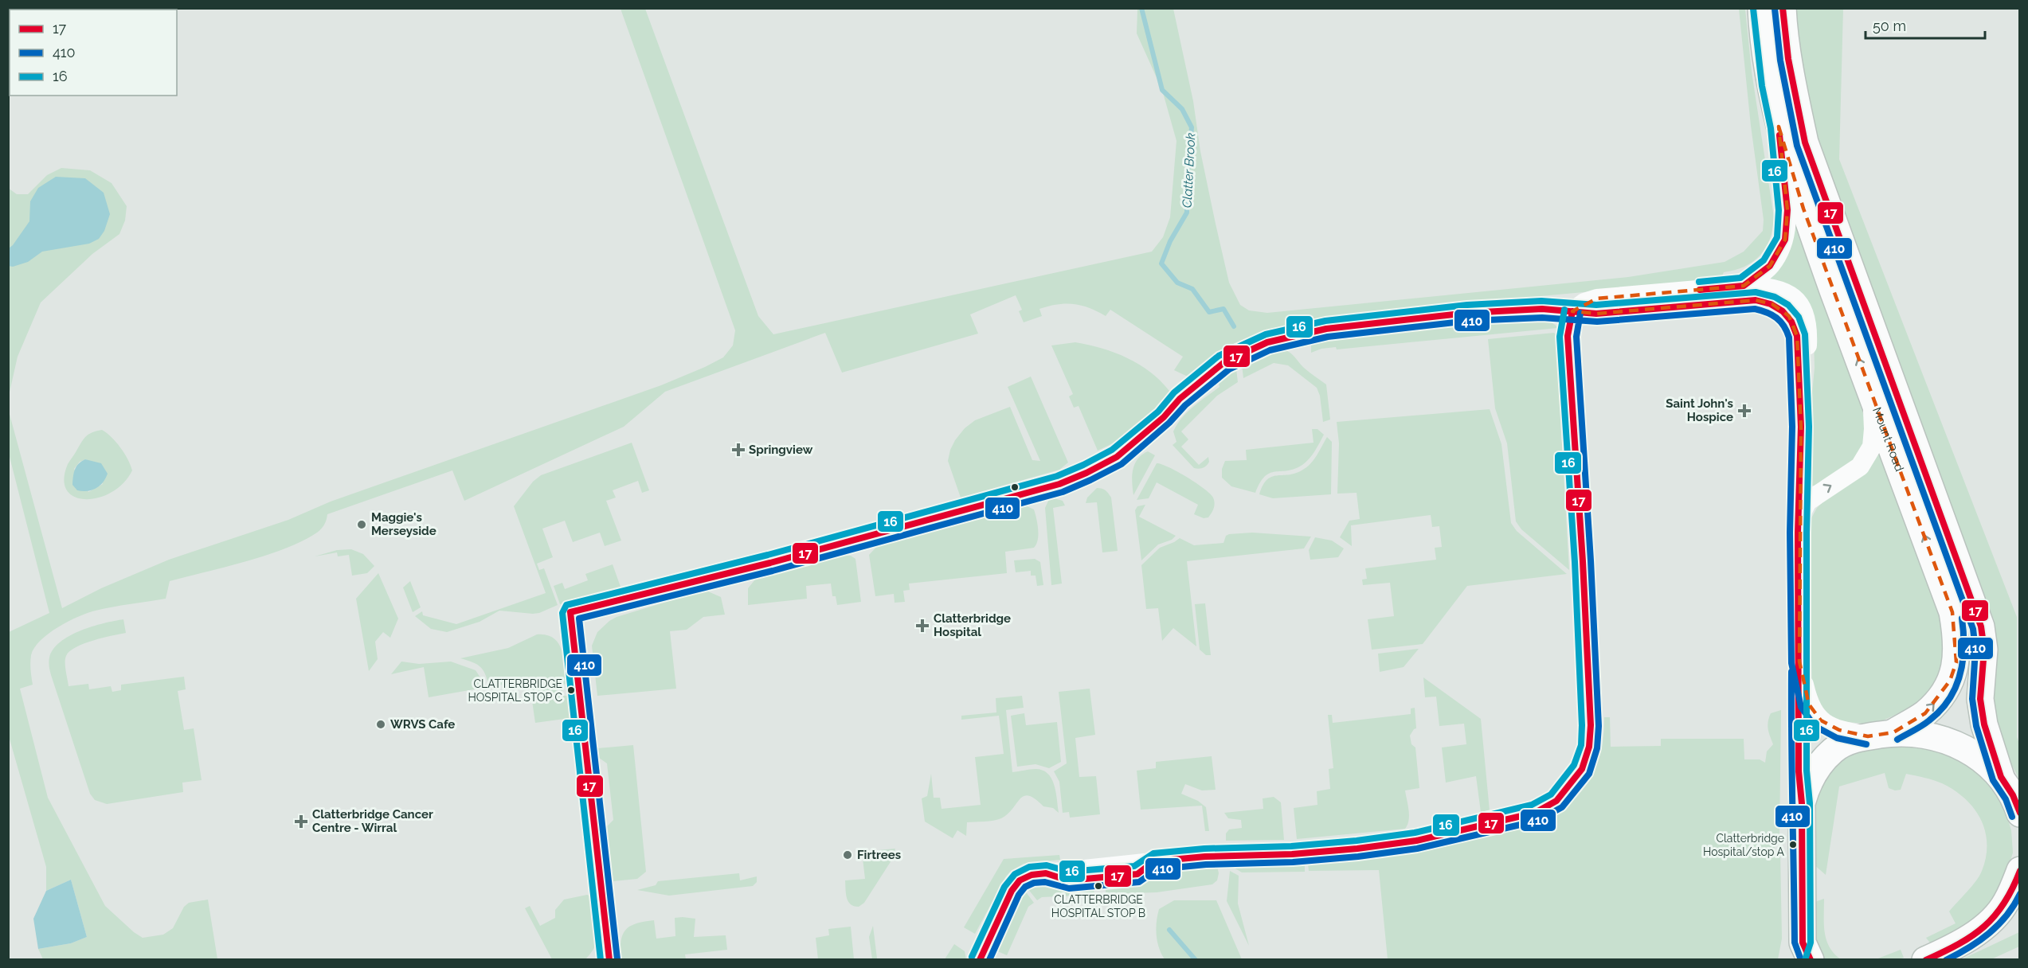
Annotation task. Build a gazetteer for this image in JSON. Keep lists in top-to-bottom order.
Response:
{
  "streets": {
    "main road": ["Mount Road"]
  },
  "water": ["Clatter Brook"],
  "places": {
    "health": [
      "Saint John's Hospice",
      "Springview",
      "Clatterbridge Hospital",
      "Clatterbridge Cancer Centre - Wirral"
    ],
    "other": [
      "Maggie's Merseyside",
      "CLATTERBRIDGE HOSPITAL STOP C",
      "WRVS Cafe",
      "Clatterbridge Hospital/stop A",
      "Firtrees",
      "CLATTERBRIDGE HOSPITAL STOP B"
    ]
  },
  "lines": ["transit line 17", "transit line 410", "transit line 16"],
  "legend": ["17", "410", "16"],
  "scale_bar": "50 m"
}
